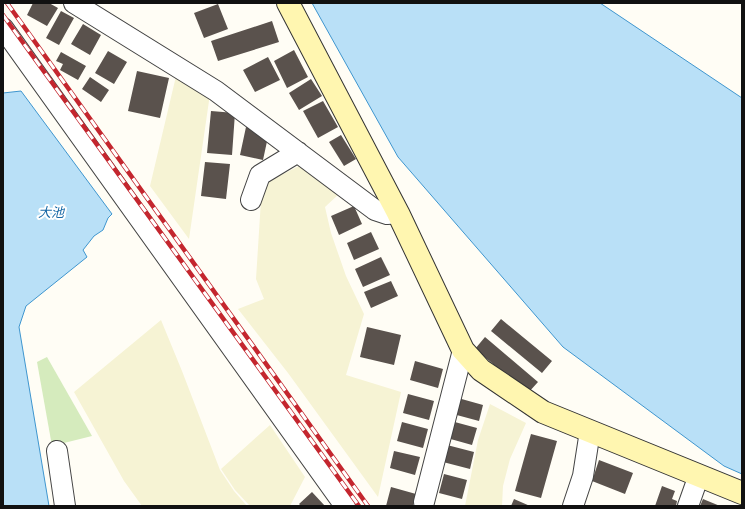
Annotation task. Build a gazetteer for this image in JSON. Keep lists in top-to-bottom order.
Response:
{
  "water": ["大池"]
}
